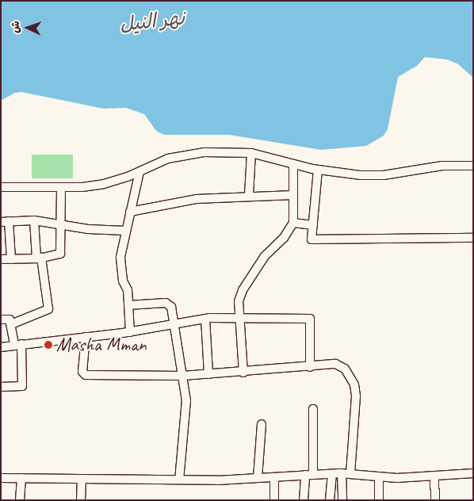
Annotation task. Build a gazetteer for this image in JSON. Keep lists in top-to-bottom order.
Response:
{
  "water": ["نهر النيل"],
  "places": ["Masha Mman"],
  "north": "left"
}
